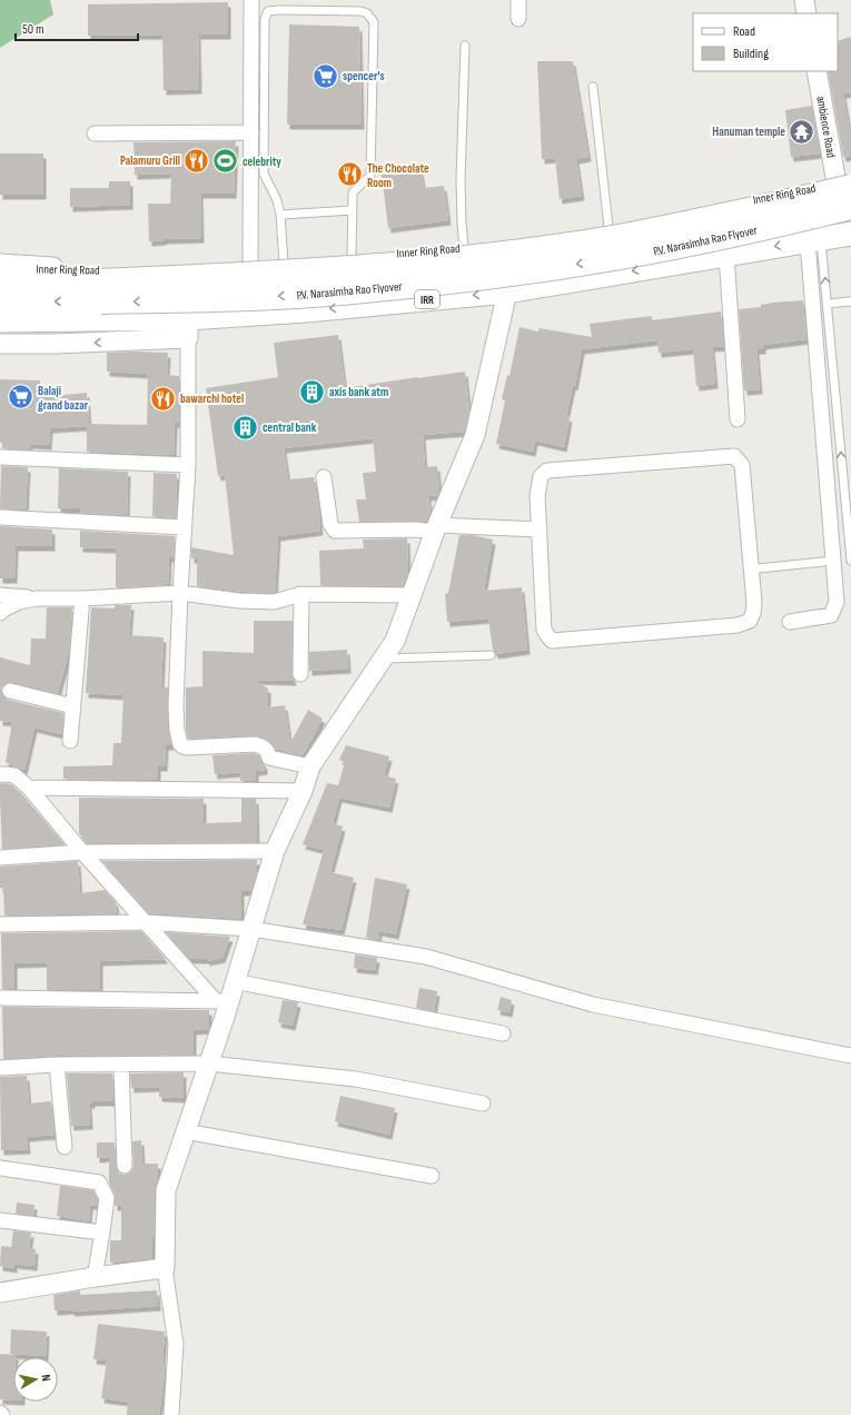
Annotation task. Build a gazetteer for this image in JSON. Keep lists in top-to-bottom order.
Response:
{
  "streets": {
    "highway": ["P.V. Narasimha Rao Flyover"],
    "main road": ["Inner Ring Road", "IRR"],
    "street": ["ambience Road"]
  },
  "crossings": [
    ["ambience Road", "Inner Ring Road"],
    ["ambience Road", "P.V. Narasimha Rao Flyover"],
    ["Inner Ring Road", "P.V. Narasimha Rao Flyover"]
  ],
  "places": {
    "supermarket": ["spencer's", "Balaji grand bazar"],
    "temple": ["Hanuman temple"],
    "restaurant": ["Palamuru Grill", "The Chocolate Room", "bawarchi hotel"],
    "sports": ["celebrity"],
    "building": ["axis bank atm", "central bank"]
  },
  "legend": ["Road", "Building"],
  "scale_bar": "50 m",
  "north": "right"
}
